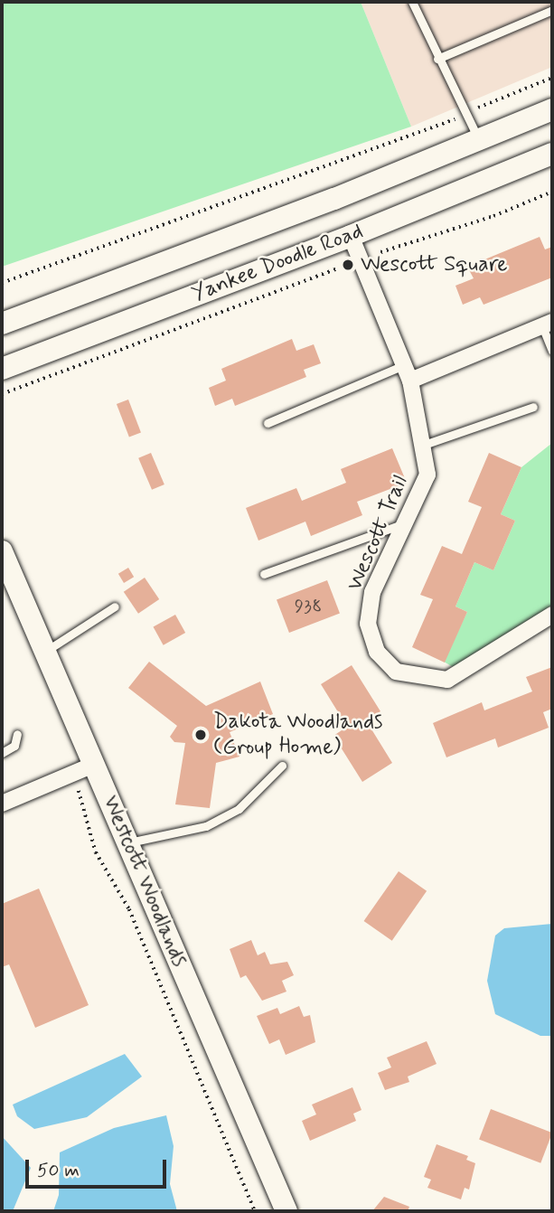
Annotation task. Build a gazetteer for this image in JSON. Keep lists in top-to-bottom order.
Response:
{
  "streets": {
    "main road": ["Yankee Doodle Road", "Westcott Woodlands"],
    "street": ["Wescott Trail"]
  },
  "places": ["Wescott Square", "Dakota Woodlands (Group Home)"],
  "house_numbers": ["938"],
  "scale_bar": "50 m"
}
